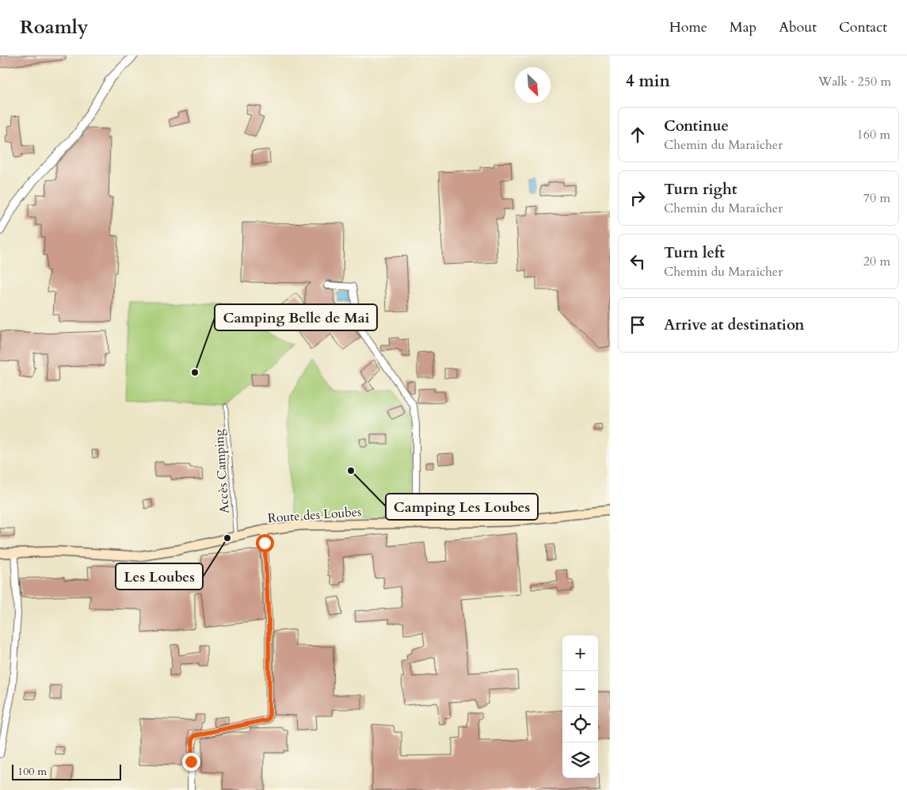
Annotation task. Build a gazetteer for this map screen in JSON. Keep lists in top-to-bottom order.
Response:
{
  "streets": {
    "main road": ["Route des Loubes"],
    "lane": ["Accès Camping"]
  },
  "crossings": [
    ["Accès Camping", "Route des Loubes"]
  ],
  "places": ["Camping Belle de Mai", "Camping Les Loubes", "Les Loubes"],
  "scale_bar": "100 m",
  "north": "bottom right",
  "page": {
    "header": "Roamly",
    "nav": [
      "Home",
      "Map",
      "About",
      "Contact"
    ],
    "heading": ["4 min", "Walk · 250 m"],
    "list": [
      ["Continue", "Chemin du Maraîcher", "160 m"],
      ["Turn right", "Chemin du Maraîcher", "70 m"],
      ["Turn left", "Chemin du Maraîcher", "20 m"],
      "Arrive at destination"
    ],
    "map_buttons": ["+", "−"],
    "scale": "100 m"
  }
}
